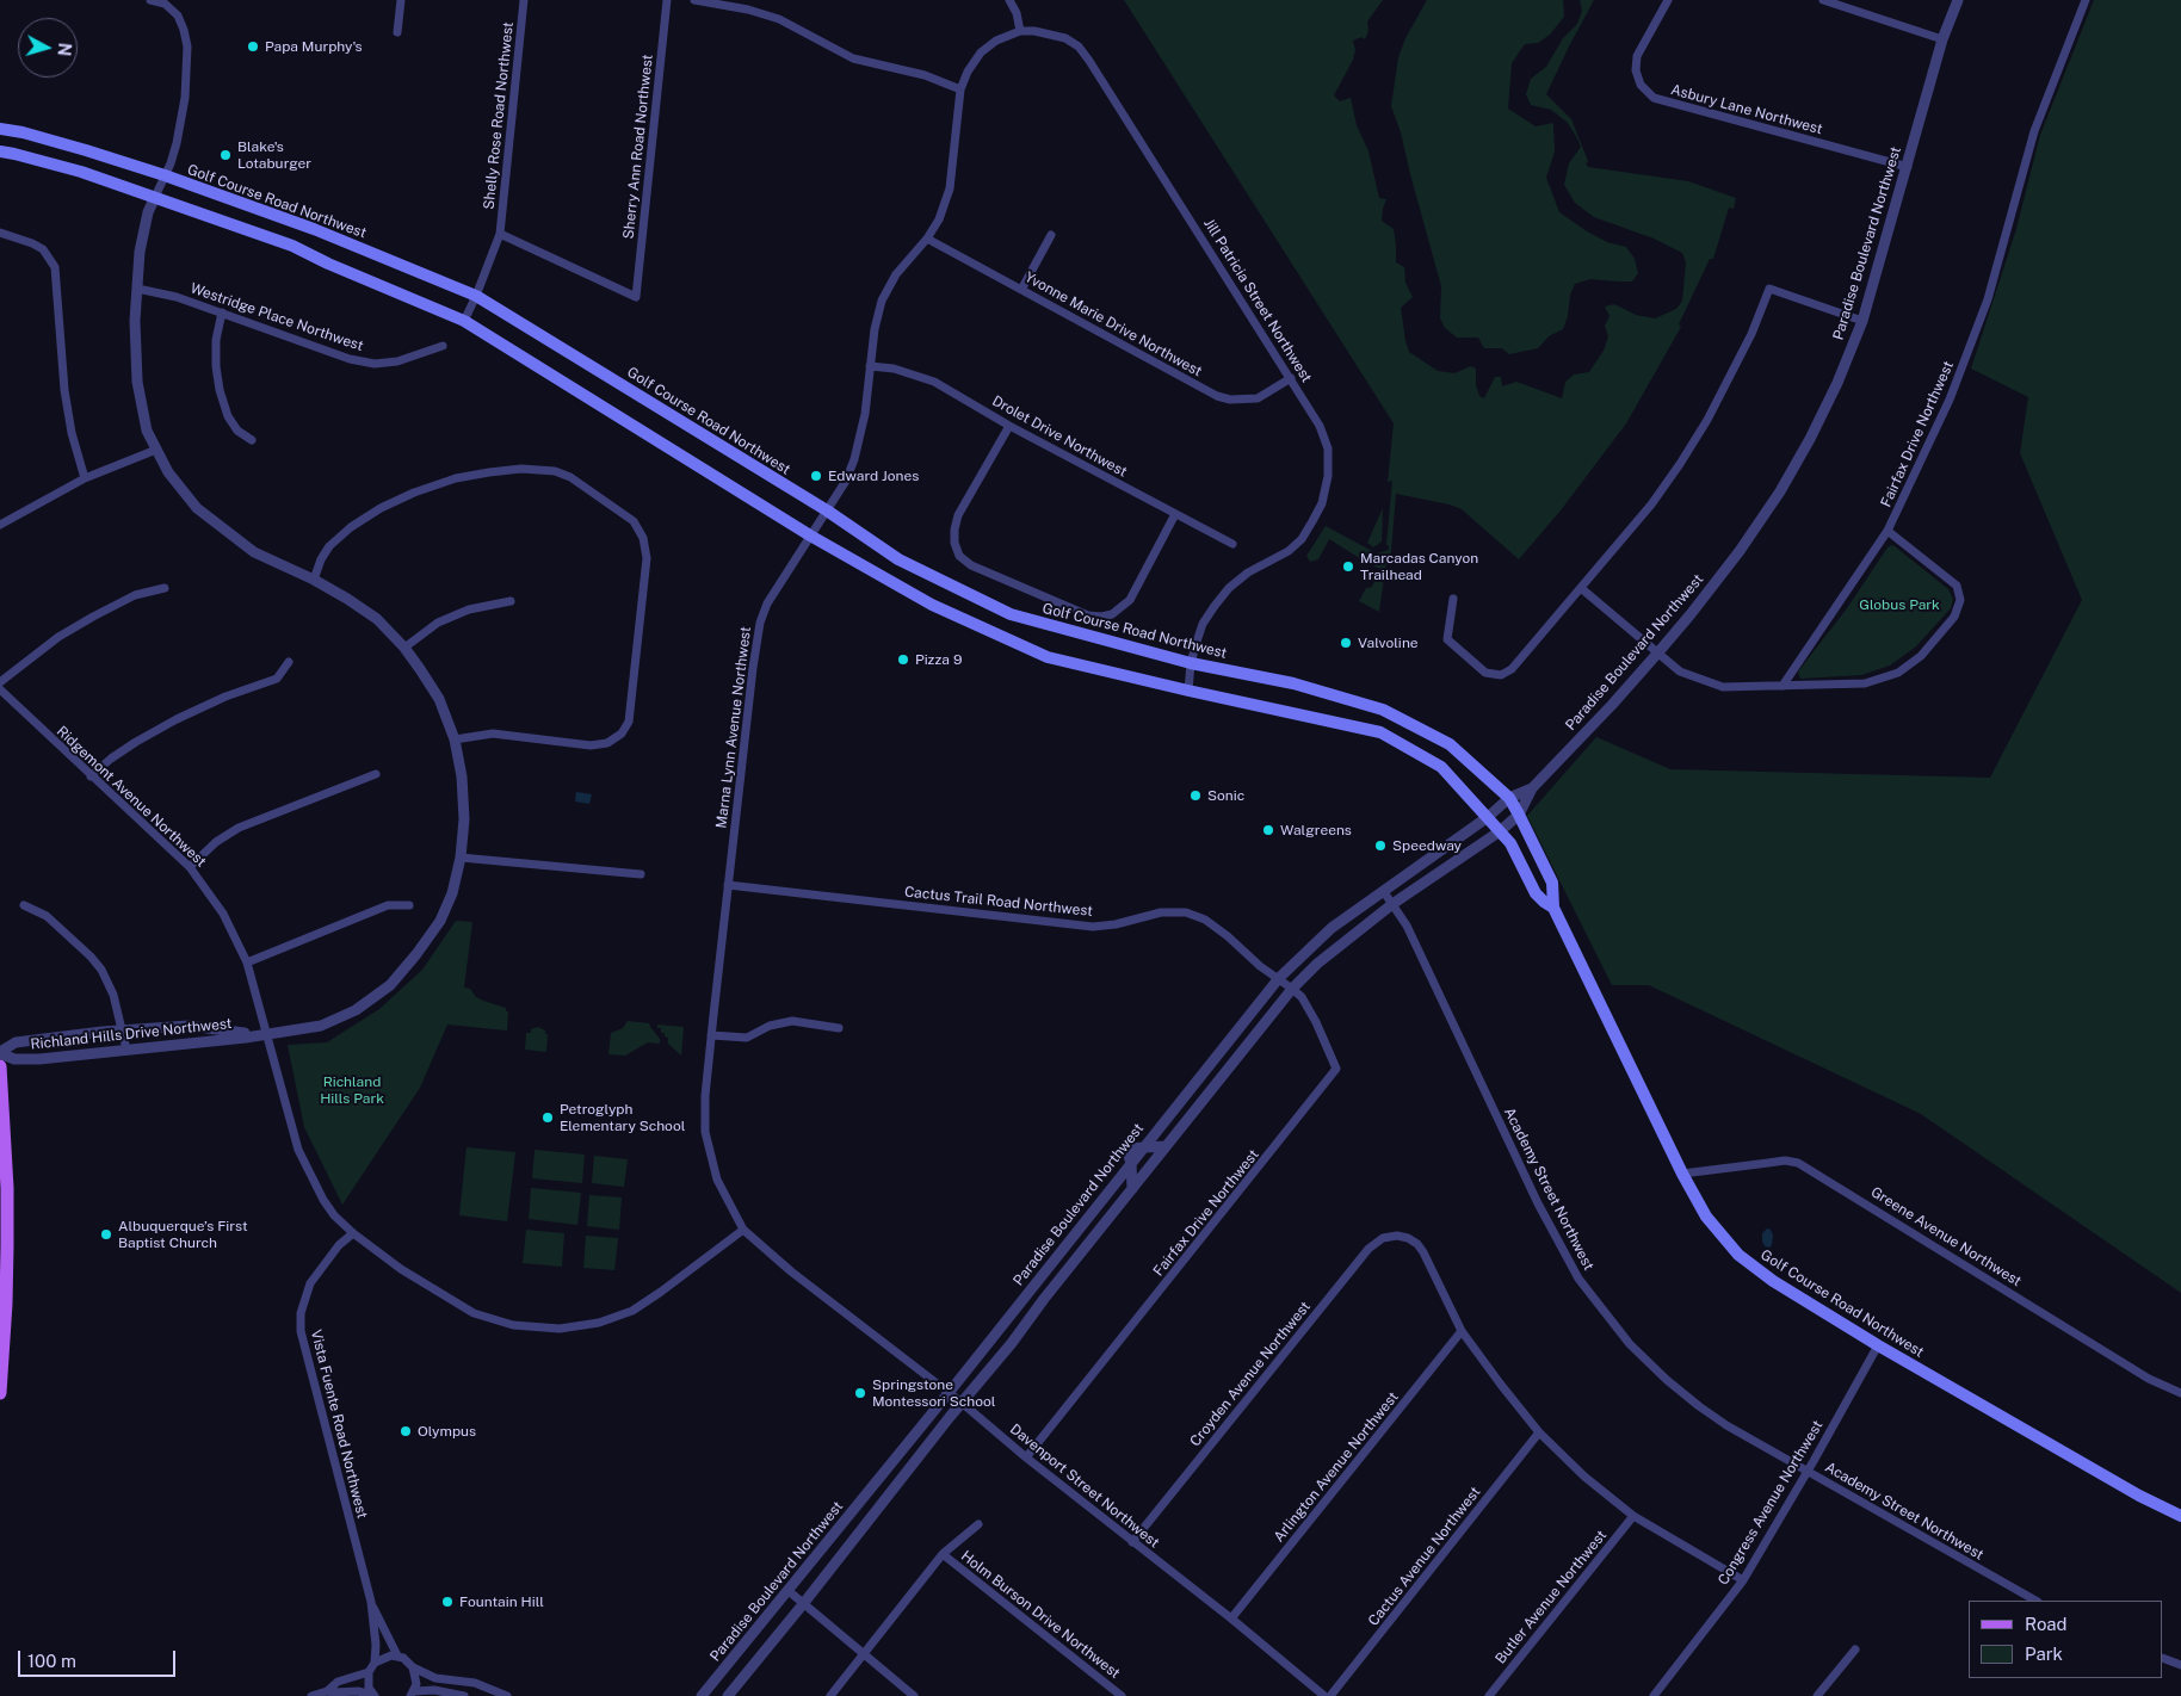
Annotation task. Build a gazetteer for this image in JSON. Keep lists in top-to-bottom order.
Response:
{
  "streets": {
    "main road": ["Golf Course Road Northwest"],
    "street": [
      "Asbury Lane Northwest",
      "Shelly Rose Road Northwest",
      "Sherry Ann Road Northwest",
      "Paradise Boulevard Northwest",
      "Jill Patricia Street Northwest",
      "Westridge Place Northwest",
      "Yvonne Marie Drive Northwest",
      "Fairfax Drive Northwest",
      "Drolet Drive Northwest",
      "Marna Lynn Avenue Northwest",
      "Ridgemont Avenue Northwest",
      "Cactus Trail Road Northwest",
      "Richland Hills Drive Northwest",
      "Academy Street Northwest",
      "Greene Avenue Northwest",
      "Croyden Avenue Northwest",
      "Vista Fuente Road Northwest",
      "Arlington Avenue Northwest",
      "Davenport Street Northwest",
      "Congress Avenue Northwest",
      "Cactus Avenue Northwest",
      "Butler Avenue Northwest",
      "Holm Burson Drive Northwest"
    ]
  },
  "crossings": [
    ["Asbury Lane Northwest", "Paradise Boulevard Northwest"],
    ["Shelly Rose Road Northwest", "Sherry Ann Road Northwest"],
    ["Golf Course Road Northwest", "Paradise Boulevard Northwest"],
    ["Golf Course Road Northwest", "Jill Patricia Street Northwest"],
    ["Golf Course Road Northwest", "Marna Lynn Avenue Northwest"],
    ["Golf Course Road Northwest", "Richland Hills Drive Northwest"],
    ["Golf Course Road Northwest", "Greene Avenue Northwest"],
    ["Golf Course Road Northwest", "Congress Avenue Northwest"],
    ["Paradise Boulevard Northwest", "Fairfax Drive Northwest"],
    ["Paradise Boulevard Northwest", "Cactus Trail Road Northwest"],
    ["Paradise Boulevard Northwest", "Academy Street Northwest"],
    ["Paradise Boulevard Northwest", "Davenport Street Northwest"],
    ["Jill Patricia Street Northwest", "Yvonne Marie Drive Northwest"],
    ["Westridge Place Northwest", "Richland Hills Drive Northwest"],
    ["Yvonne Marie Drive Northwest", "Marna Lynn Avenue Northwest"],
    ["Fairfax Drive Northwest", "Cactus Trail Road Northwest"],
    ["Fairfax Drive Northwest", "Davenport Street Northwest"],
    ["Drolet Drive Northwest", "Marna Lynn Avenue Northwest"],
    ["Marna Lynn Avenue Northwest", "Ridgemont Avenue Northwest"],
    ["Marna Lynn Avenue Northwest", "Cactus Trail Road Northwest"],
    ["Marna Lynn Avenue Northwest", "Davenport Street Northwest"],
    ["Ridgemont Avenue Northwest", "Richland Hills Drive Northwest"],
    ["Ridgemont Avenue Northwest", "Vista Fuente Road Northwest"],
    ["Ridgemont Avenue Northwest", "Davenport Street Northwest"],
    ["Academy Street Northwest", "Congress Avenue Northwest"],
    ["Croyden Avenue Northwest", "Arlington Avenue Northwest"],
    ["Croyden Avenue Northwest", "Davenport Street Northwest"],
    ["Arlington Avenue Northwest", "Davenport Street Northwest"]
  ],
  "parks": ["Globus Park", "Richland Hills Park"],
  "places": [
    "Papa Murphy's",
    "Blake's Lotaburger",
    "Edward Jones",
    "Marcadas Canyon Trailhead",
    "Valvoline",
    "Pizza 9",
    "Sonic",
    "Walgreens",
    "Speedway",
    "Petroglyph Elementary School",
    "Albuquerque’s First Baptist Church",
    "Springstone Montessori School",
    "Olympus",
    "Fountain Hill"
  ],
  "legend": ["Road", "Park"],
  "scale_bar": "100 m",
  "north": "right"
}
